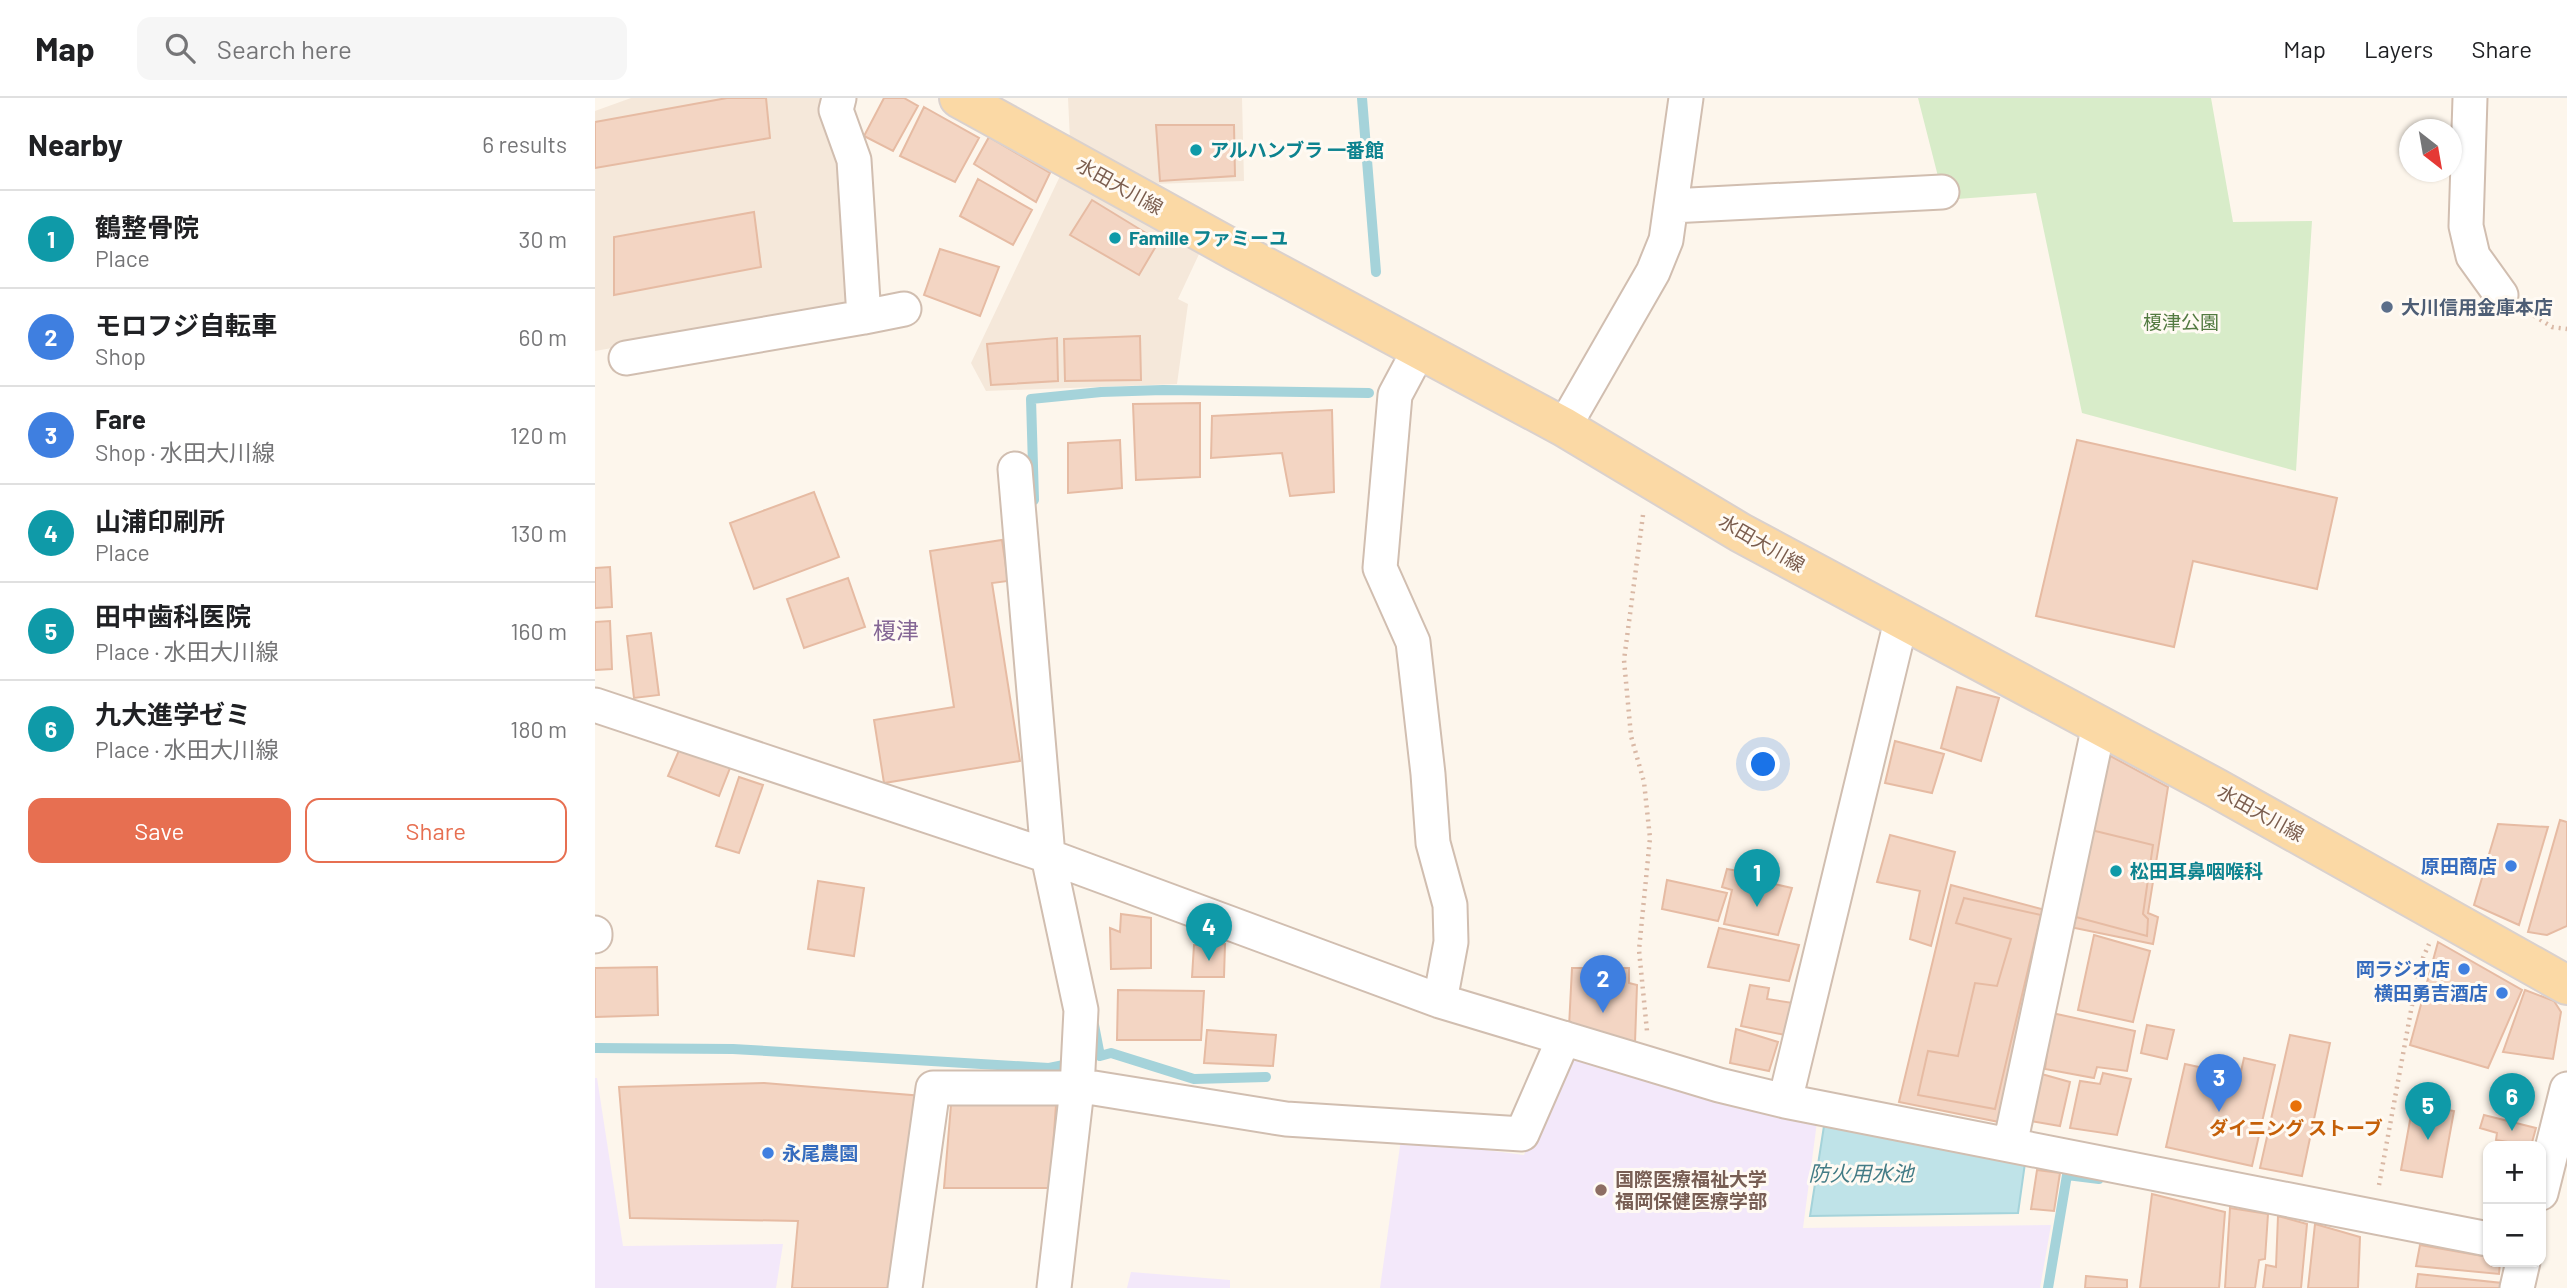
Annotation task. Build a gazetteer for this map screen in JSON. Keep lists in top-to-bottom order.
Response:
{
  "streets": {
    "main road": ["水田大川線"]
  },
  "districts": ["榎津"],
  "water": ["防火用水池"],
  "parks": ["榎津公園"],
  "places": [
    "アルハンブラ 一番館",
    "Famille ファミーユ",
    "大川信用金庫本店",
    "原田商店",
    "松田耳鼻咽喉科",
    "岡ラジオ店",
    "横田勇吉酒店",
    "ダイニング ストーブ",
    "永尾農園",
    "国際医療福祉大学 福岡保健医療学部"
  ],
  "north": "bottom right",
  "page": {
    "header": "Map",
    "search": "Search here",
    "nav": ["Map", "Layers", "Share"],
    "heading": ["Nearby", "6 results"],
    "list": [
      {
        "mark": "1",
        "name": "鶴整骨院",
        "note": "Place",
        "value": "30 m"
      },
      {
        "mark": "2",
        "name": "モロフジ自転車",
        "note": "Shop",
        "value": "60 m"
      },
      {
        "mark": "3",
        "name": "Fare",
        "note": "Shop · 水田大川線",
        "value": "120 m"
      },
      {
        "mark": "4",
        "name": "山浦印刷所",
        "note": "Place",
        "value": "130 m"
      },
      {
        "mark": "5",
        "name": "田中歯科医院",
        "note": "Place · 水田大川線",
        "value": "160 m"
      },
      {
        "mark": "6",
        "name": "九大進学ゼミ",
        "note": "Place · 水田大川線",
        "value": "180 m"
      }
    ],
    "buttons": ["Save", "Share"],
    "pins": [
      "1",
      "4",
      "2",
      "3",
      "6",
      "5"
    ],
    "map_buttons": ["+", "−"]
  }
}
